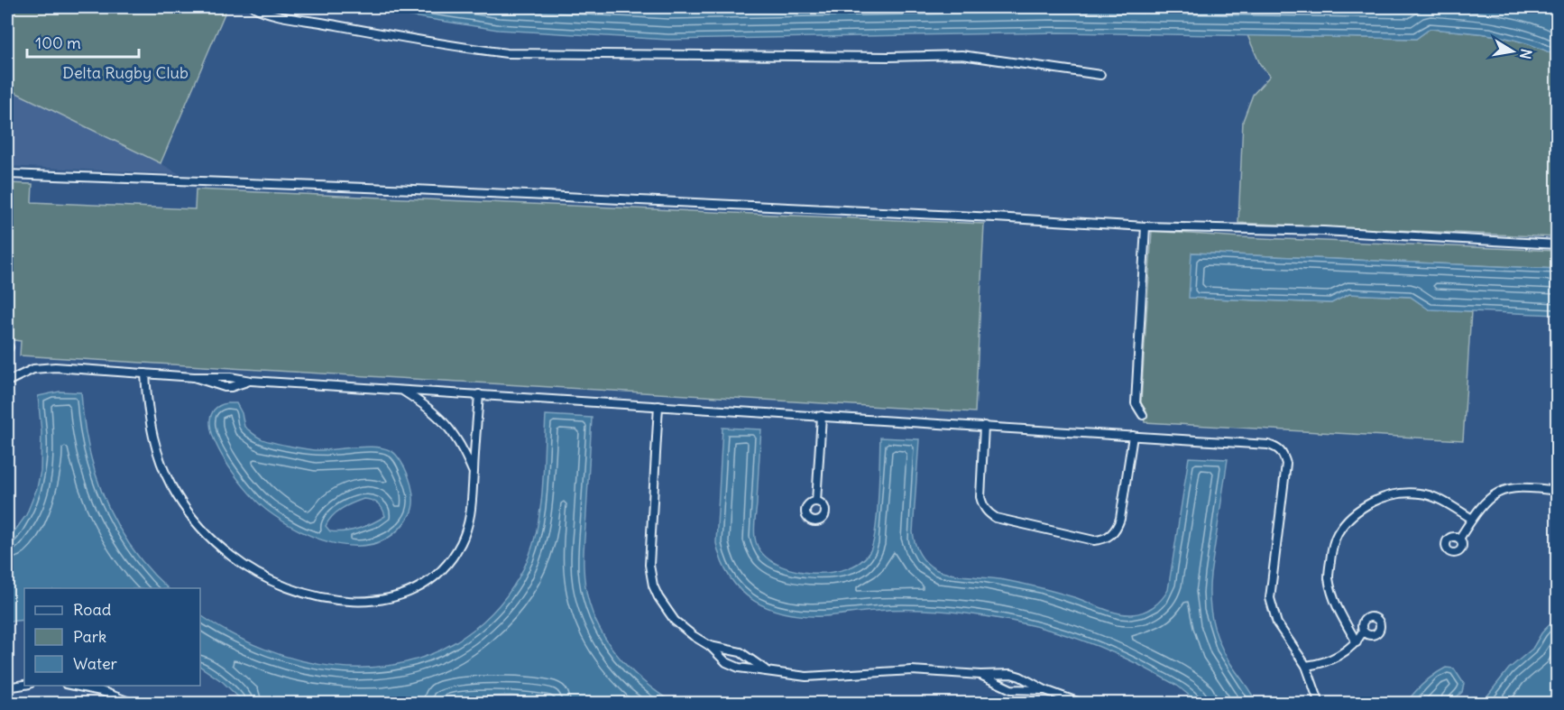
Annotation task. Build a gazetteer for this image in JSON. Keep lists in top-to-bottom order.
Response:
{
  "parks": ["Delta Rugby Club"],
  "legend": ["Road", "Park", "Water"],
  "scale_bar": "100 m",
  "north": "right"
}
